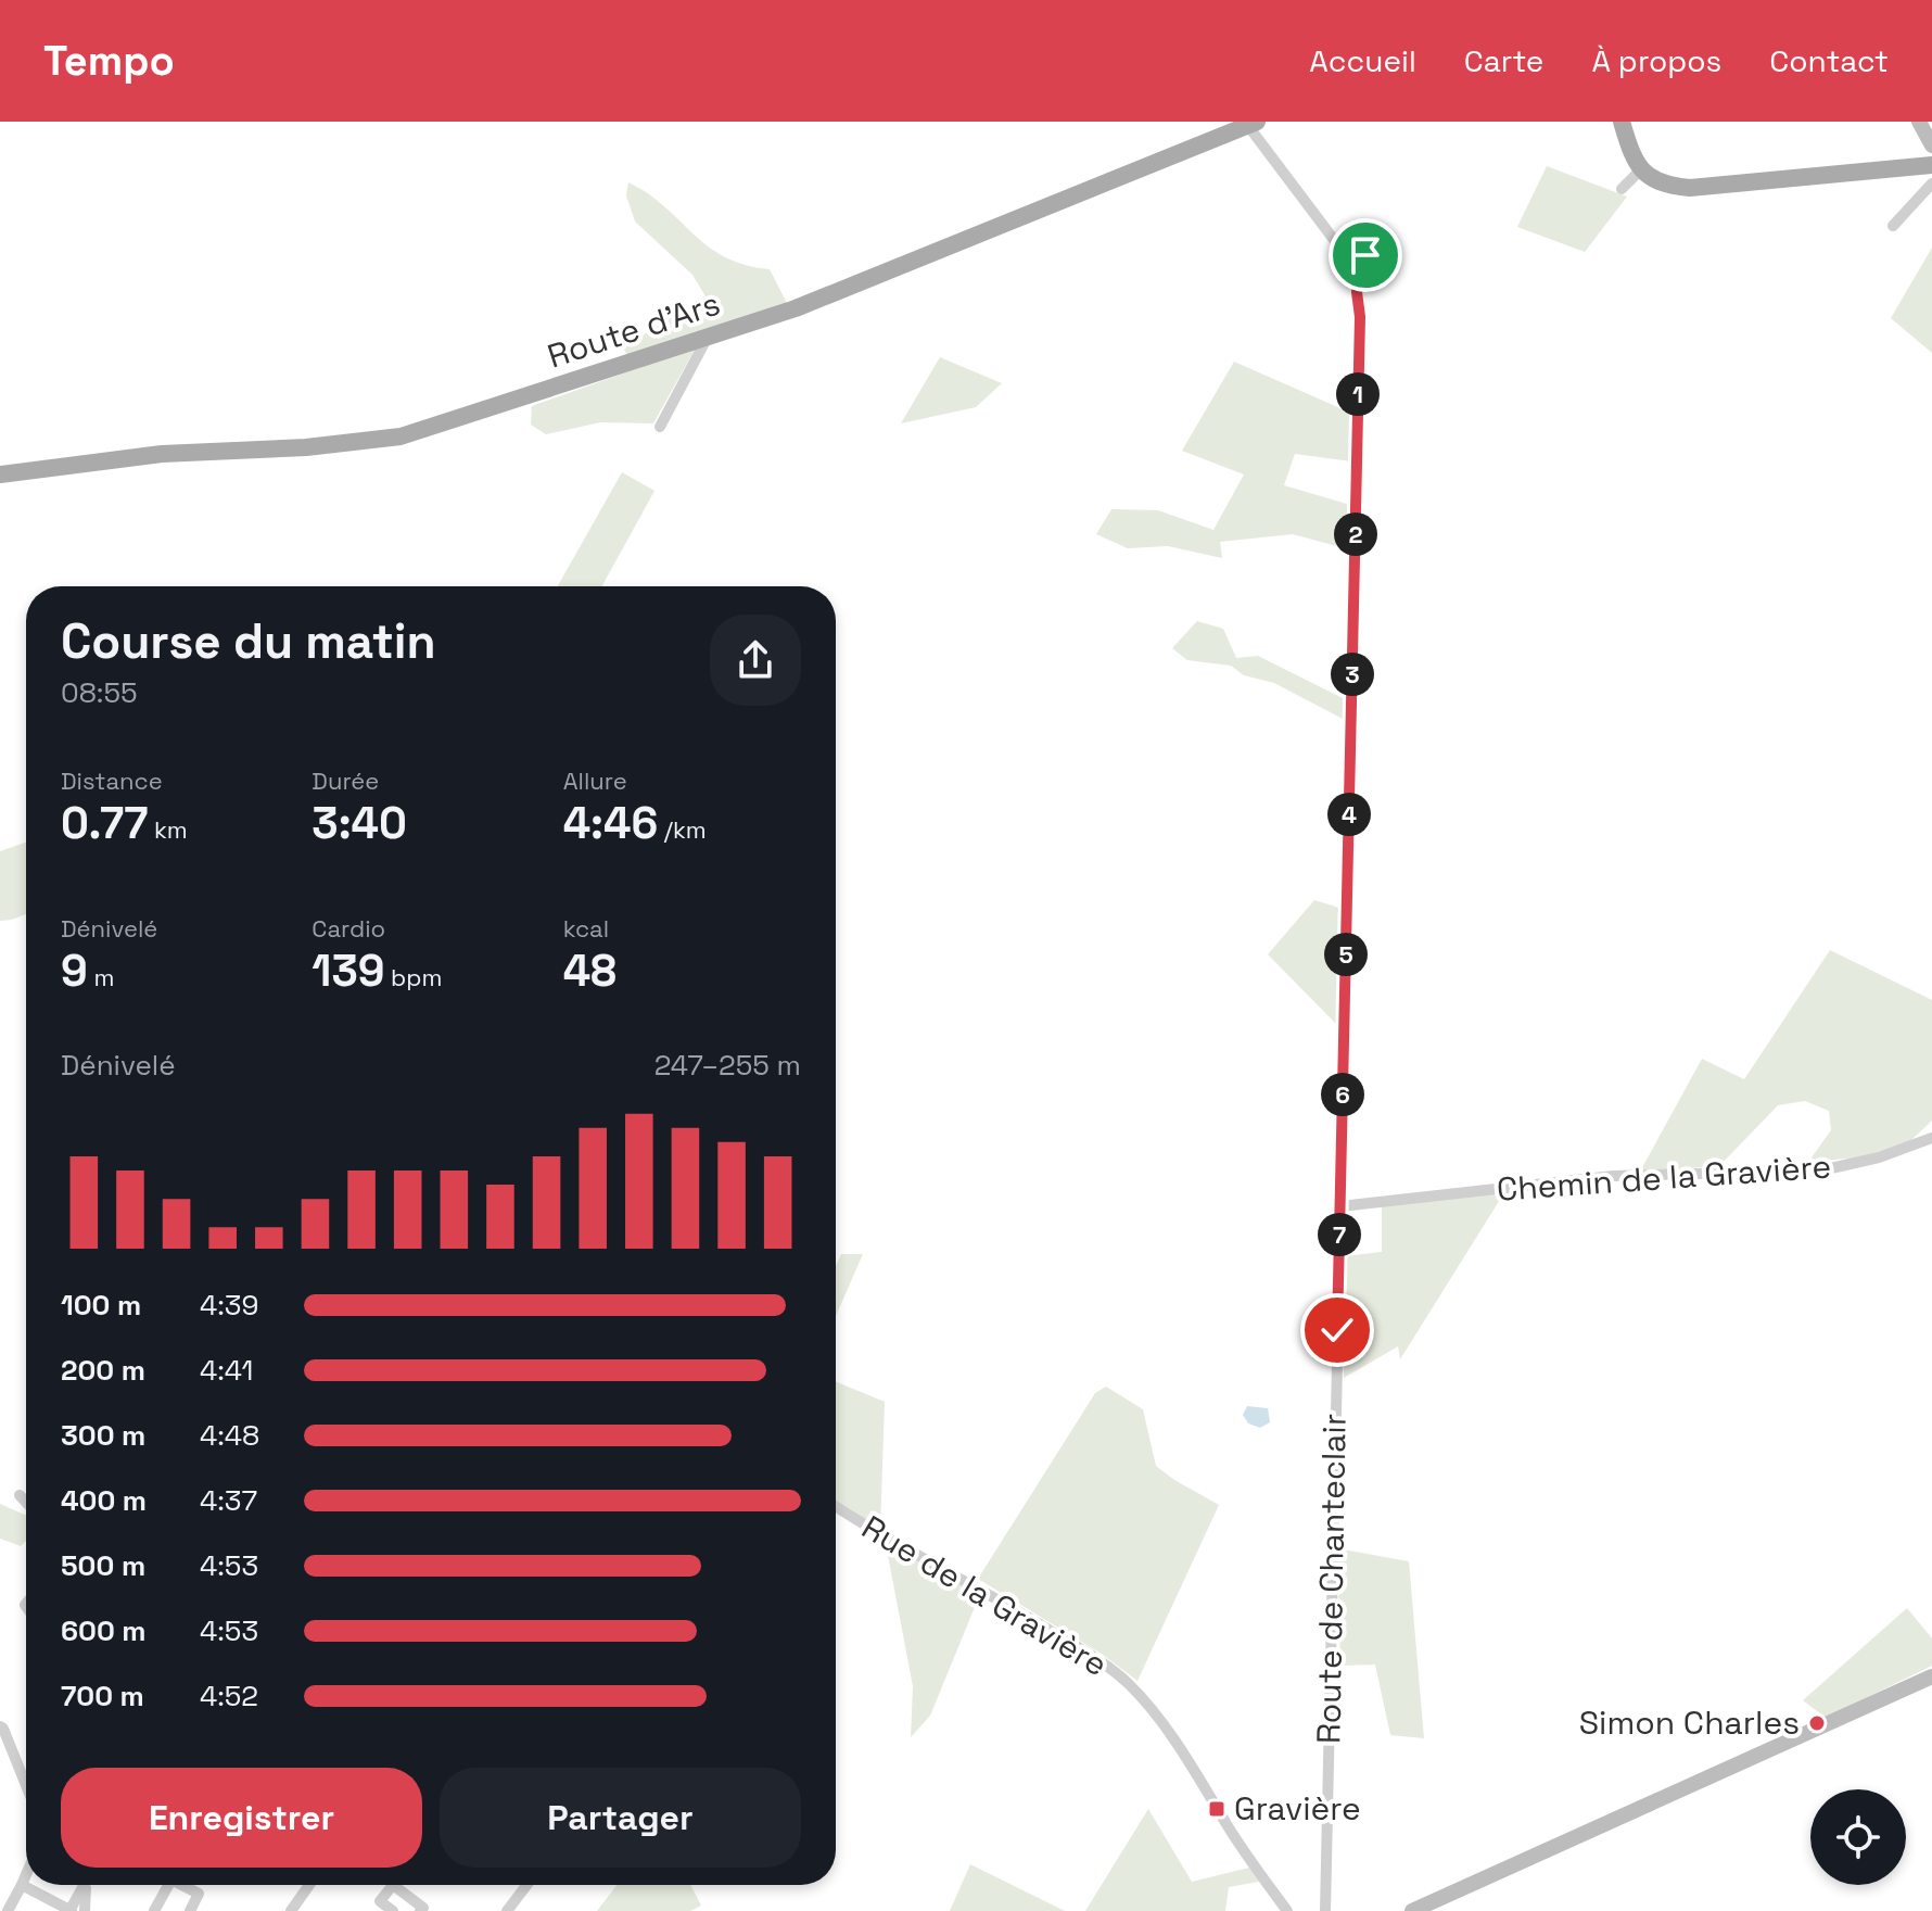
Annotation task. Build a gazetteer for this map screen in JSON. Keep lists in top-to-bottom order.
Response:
{
  "streets": {
    "main road": ["Route d'Ars"],
    "street": ["Chemin de la Gravière", "Route de Chanteclair", "Rue de la Gravière"]
  },
  "crossings": [
    ["Chemin de la Gravière", "Route de Chanteclair"]
  ],
  "places": {
    "other": ["Simon Charles"],
    "transit": ["Gravière"]
  },
  "page": {
    "header": "Tempo",
    "nav": [
      "Accueil",
      "Carte",
      "À propos",
      "Contact"
    ],
    "pins": [
      "1",
      "2",
      "3",
      "4",
      "5",
      "6",
      "7"
    ],
    "heading": ["Course du matin", "08:55"],
    "stats": [
      ["Distance", "0.77 km"],
      ["Durée", "3:40"],
      ["Allure", "4:46 /km"],
      ["Dénivelé", "9 m"],
      ["Cardio", "139 bpm"],
      ["kcal", "48"]
    ],
    "chart": ["Dénivelé", "247–255 m"],
    "list": [
      {
        "name": "100 m",
        "note": "4:39"
      },
      {
        "name": "200 m",
        "note": "4:41"
      },
      {
        "name": "300 m",
        "note": "4:48"
      },
      {
        "name": "400 m",
        "note": "4:37"
      },
      {
        "name": "500 m",
        "note": "4:53"
      },
      {
        "name": "600 m",
        "note": "4:53"
      },
      {
        "name": "700 m",
        "note": "4:52"
      }
    ],
    "buttons": ["Enregistrer", "Partager"]
  }
}
